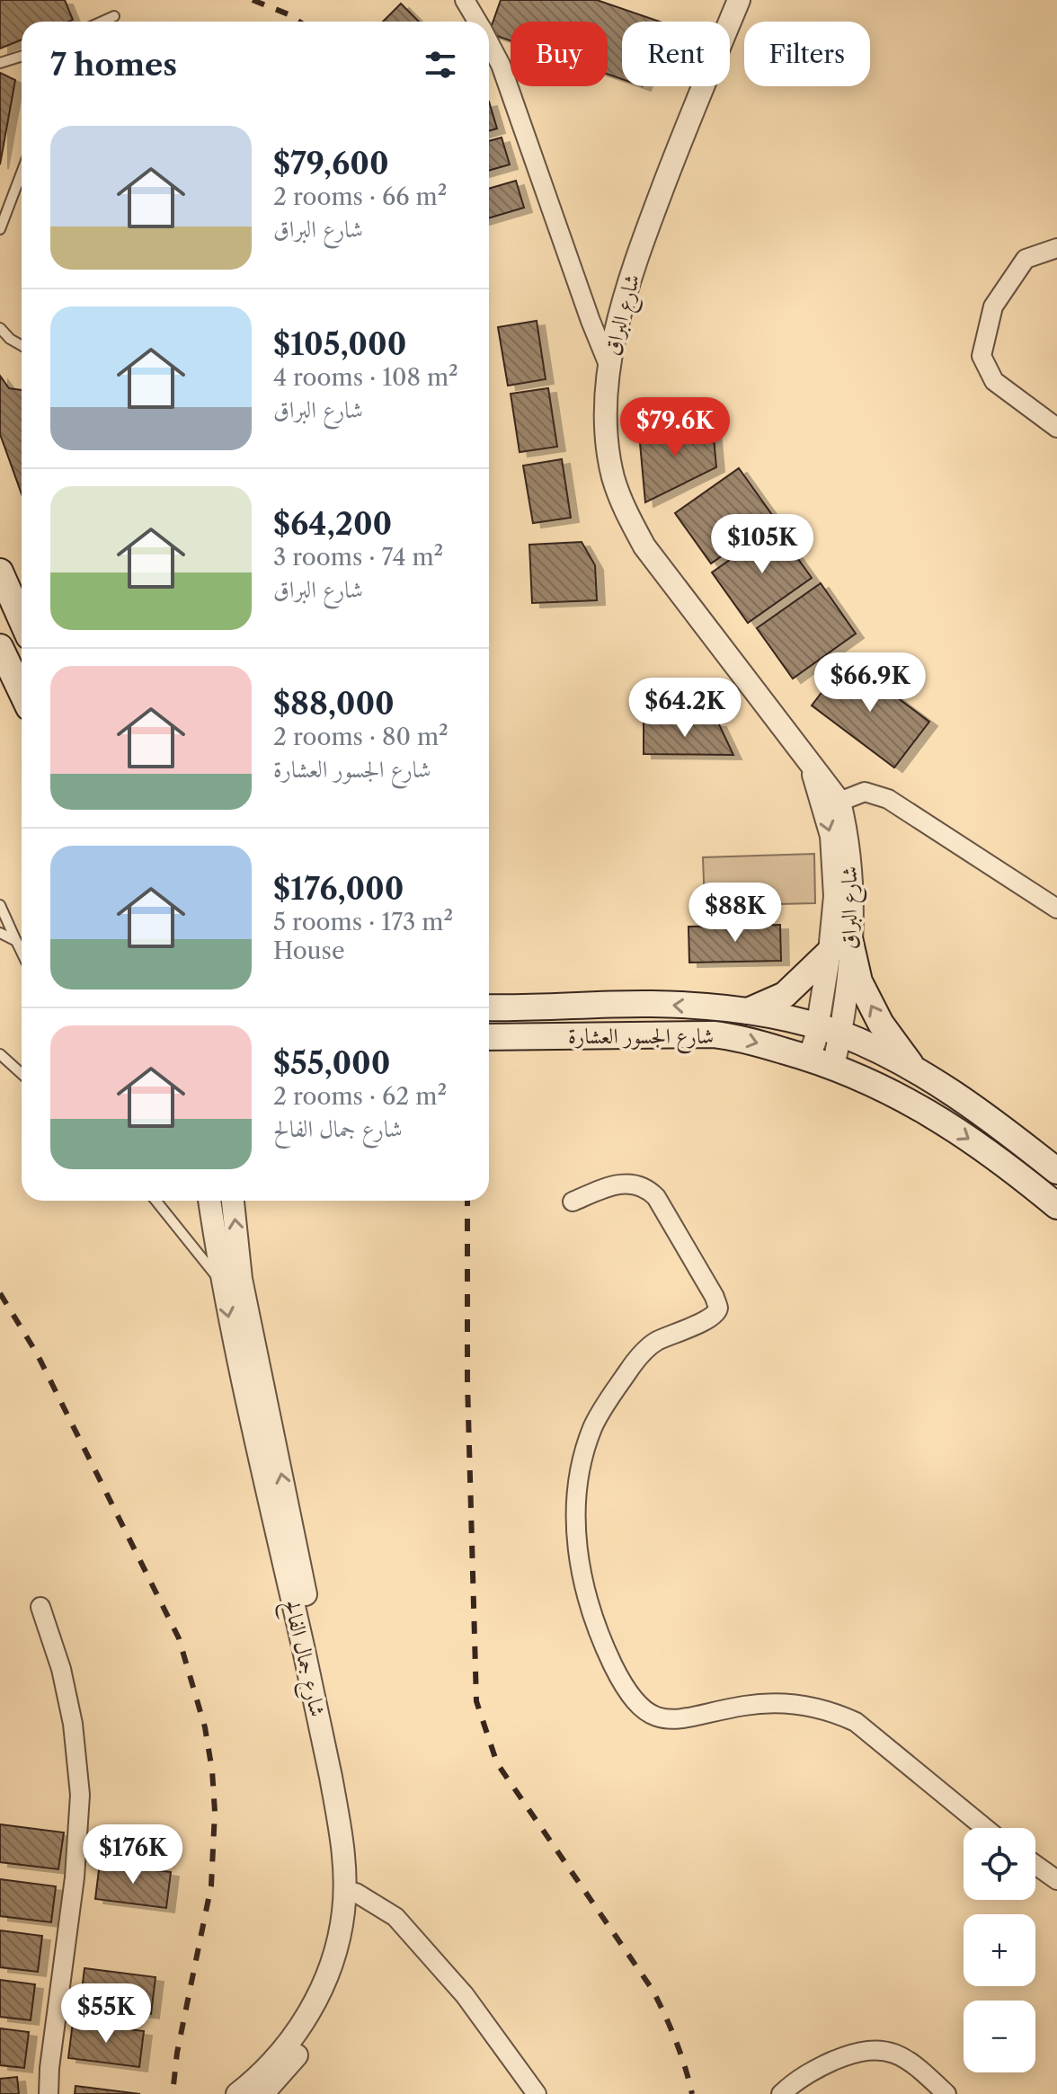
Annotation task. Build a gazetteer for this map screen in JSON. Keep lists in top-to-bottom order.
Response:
{
  "streets": {
    "main road": ["شارع الجسور العشارة"],
    "street": ["شارع البراق", "شارع جمال الفالح"]
  },
  "crossings": [
    ["شارع البراق", "شارع الجسور العشارة"]
  ],
  "page": {
    "chip": ["Buy", "Rent", "Filters"],
    "heading": "7 homes",
    "list": [
      {
        "name": "$79,600",
        "note": "2 rooms · 66 m² · شارع البراق"
      },
      {
        "name": "$105,000",
        "note": "4 rooms · 108 m² · شارع البراق"
      },
      {
        "name": "$64,200",
        "note": "3 rooms · 74 m² · شارع البراق"
      },
      {
        "name": "$88,000",
        "note": "2 rooms · 80 m² · شارع الجسور العشارة"
      },
      {
        "name": "$176,000",
        "note": "5 rooms · 173 m² · House"
      },
      {
        "name": "$55,000",
        "note": "2 rooms · 62 m² · شارع جمال الفالح"
      }
    ],
    "price": [
      "$79.6K",
      "$105K",
      "$66.9K",
      "$64.2K",
      "$88K",
      "$176K",
      "$55K"
    ],
    "map_buttons": ["+", "−"]
  }
}
